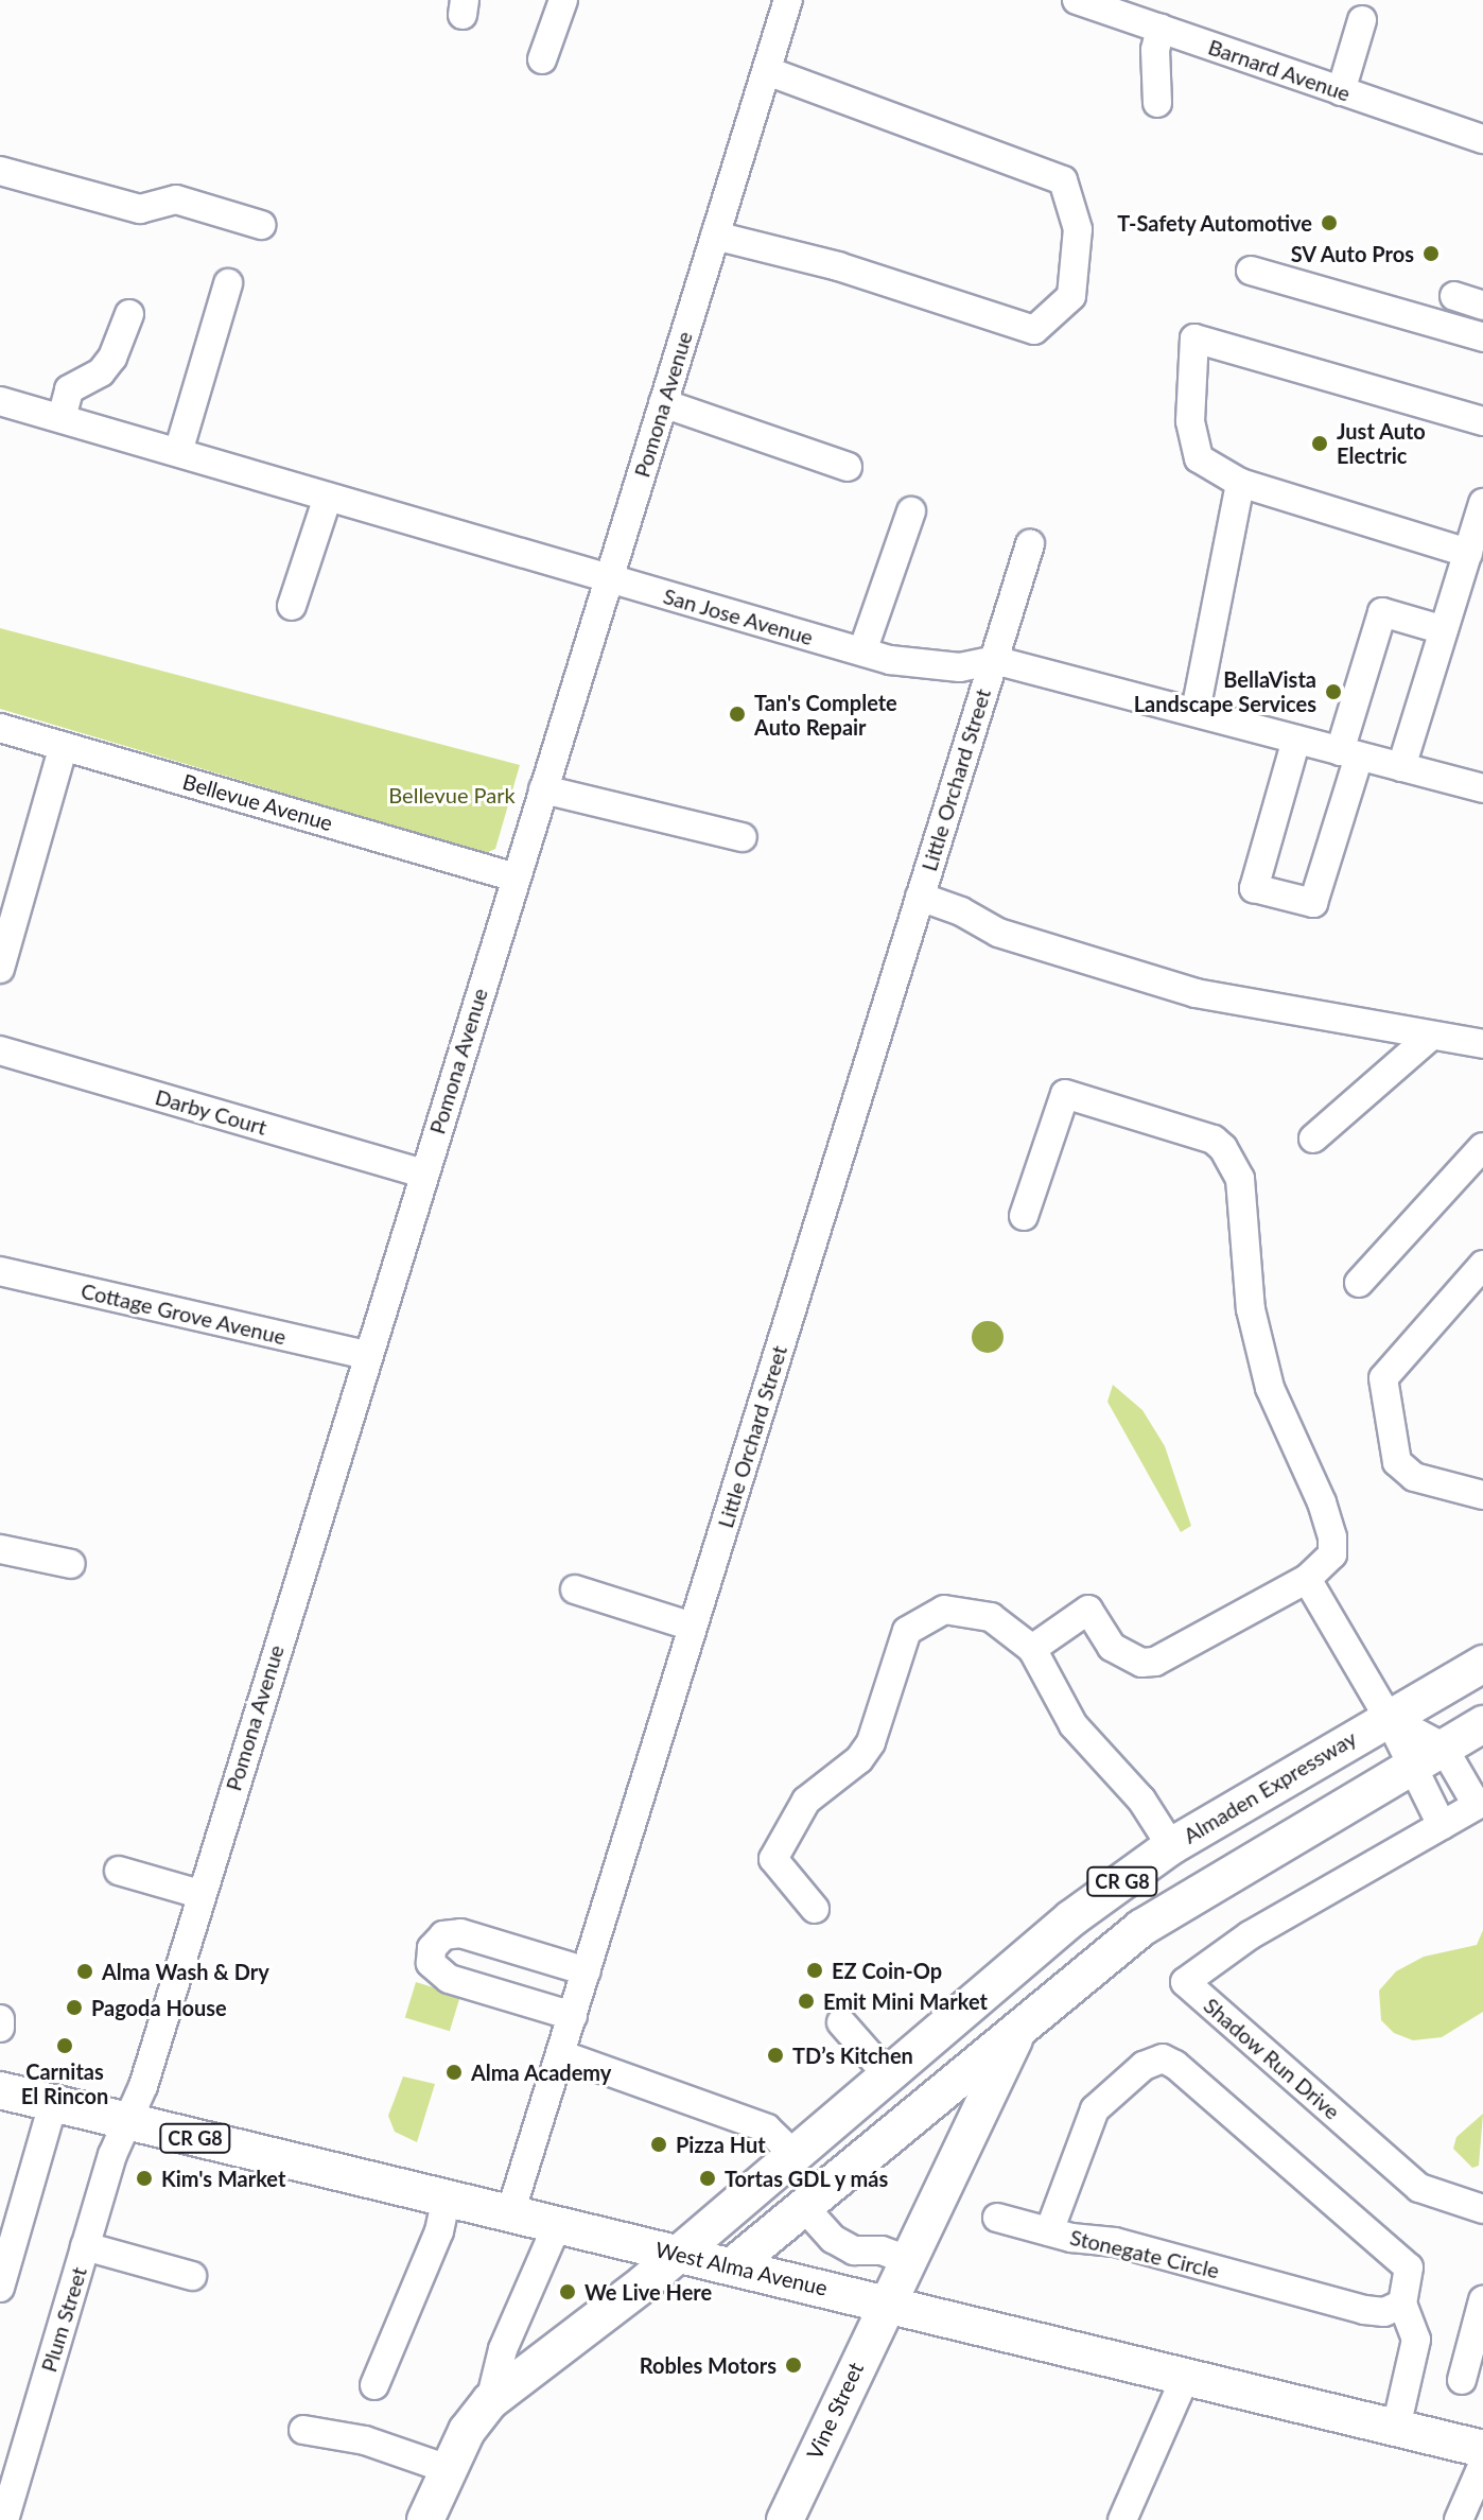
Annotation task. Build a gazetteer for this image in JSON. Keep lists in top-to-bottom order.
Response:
{
  "streets": {
    "main road": [
      "Almaden Expressway",
      "CR G8",
      "West Alma Avenue",
      "Vine Street"
    ],
    "street": [
      "Barnard Avenue",
      "Pomona Avenue",
      "San Jose Avenue",
      "Little Orchard Street",
      "Bellevue Avenue",
      "Darby Court",
      "Cottage Grove Avenue",
      "Shadow Run Drive",
      "Stonegate Circle",
      "Plum Street"
    ]
  },
  "crossings": [
    ["Pomona Avenue", "San Jose Avenue"],
    ["Pomona Avenue", "Bellevue Avenue"],
    ["Pomona Avenue", "Darby Court"],
    ["Pomona Avenue", "Cottage Grove Avenue"],
    ["Pomona Avenue", "West Alma Avenue"],
    ["Pomona Avenue", "Plum Street"],
    ["San Jose Avenue", "Little Orchard Street"],
    ["Little Orchard Street", "West Alma Avenue"],
    ["Almaden Expressway", "West Alma Avenue"],
    ["CR G8", "Shadow Run Drive"],
    ["CR G8", "West Alma Avenue"],
    ["CR G8", "Vine Street"],
    ["Stonegate Circle", "West Alma Avenue"],
    ["West Alma Avenue", "Plum Street"],
    ["West Alma Avenue", "Vine Street"]
  ],
  "parks": ["Bellevue Park"],
  "places": [
    "T-Safety Automotive",
    "SV Auto Pros",
    "Just Auto Electric",
    "BellaVista Landscape Services",
    "Tan's Complete Auto Repair",
    "EZ Coin-Op",
    "Alma Wash & Dry",
    "Emit Mini Market",
    "Pagoda House",
    "Carnitas El Rincon",
    "TD’s Kitchen",
    "Alma Academy",
    "Pizza Hut",
    "Kim's Market",
    "Tortas GDL y más",
    "We Live Here",
    "Robles Motors"
  ]
}
